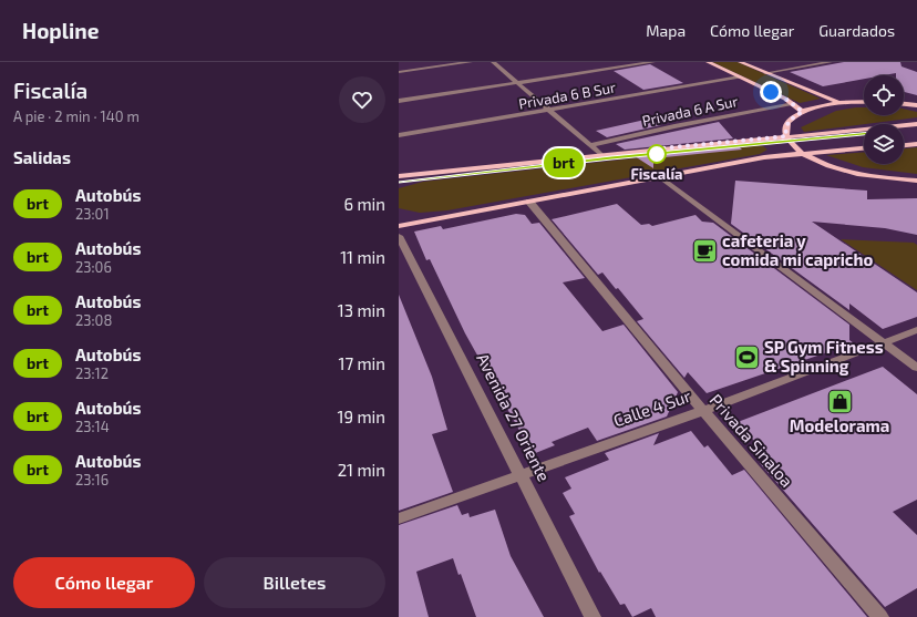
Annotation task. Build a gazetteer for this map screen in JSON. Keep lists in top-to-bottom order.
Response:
{
  "streets": {
    "street": [
      "Privada 6 B Sur",
      "Privada 6 A Sur",
      "Calle 4 Sur",
      "Avenida 27 Oriente",
      "Privada Sinaloa"
    ]
  },
  "crossings": [
    ["Calle 4 Sur", "Avenida 27 Oriente"],
    ["Calle 4 Sur", "Privada Sinaloa"]
  ],
  "places": {
    "other": ["Fiscalía"],
    "cafe": ["cafeteria y comida mi capricho"],
    "sports": ["SP Gym Fitness & Spinning"],
    "shop": ["Modelorama"]
  },
  "lines": ["bus line brt"],
  "page": {
    "header": "Hopline",
    "nav": ["Mapa", "Cómo llegar", "Guardados"],
    "heading": [
      ["Fiscalía", "A pie · 2 min · 140 m"],
      "Salidas"
    ],
    "on_map": "brt",
    "list": [
      {
        "mark": "brt",
        "name": "Autobús",
        "note": "23:01",
        "value": "6 min"
      },
      {
        "mark": "brt",
        "name": "Autobús",
        "note": "23:06",
        "value": "11 min"
      },
      {
        "mark": "brt",
        "name": "Autobús",
        "note": "23:08",
        "value": "13 min"
      },
      {
        "mark": "brt",
        "name": "Autobús",
        "note": "23:12",
        "value": "17 min"
      },
      {
        "mark": "brt",
        "name": "Autobús",
        "note": "23:14",
        "value": "19 min"
      },
      {
        "mark": "brt",
        "name": "Autobús",
        "note": "23:16",
        "value": "21 min"
      }
    ],
    "buttons": ["Cómo llegar", "Billetes"]
  }
}
